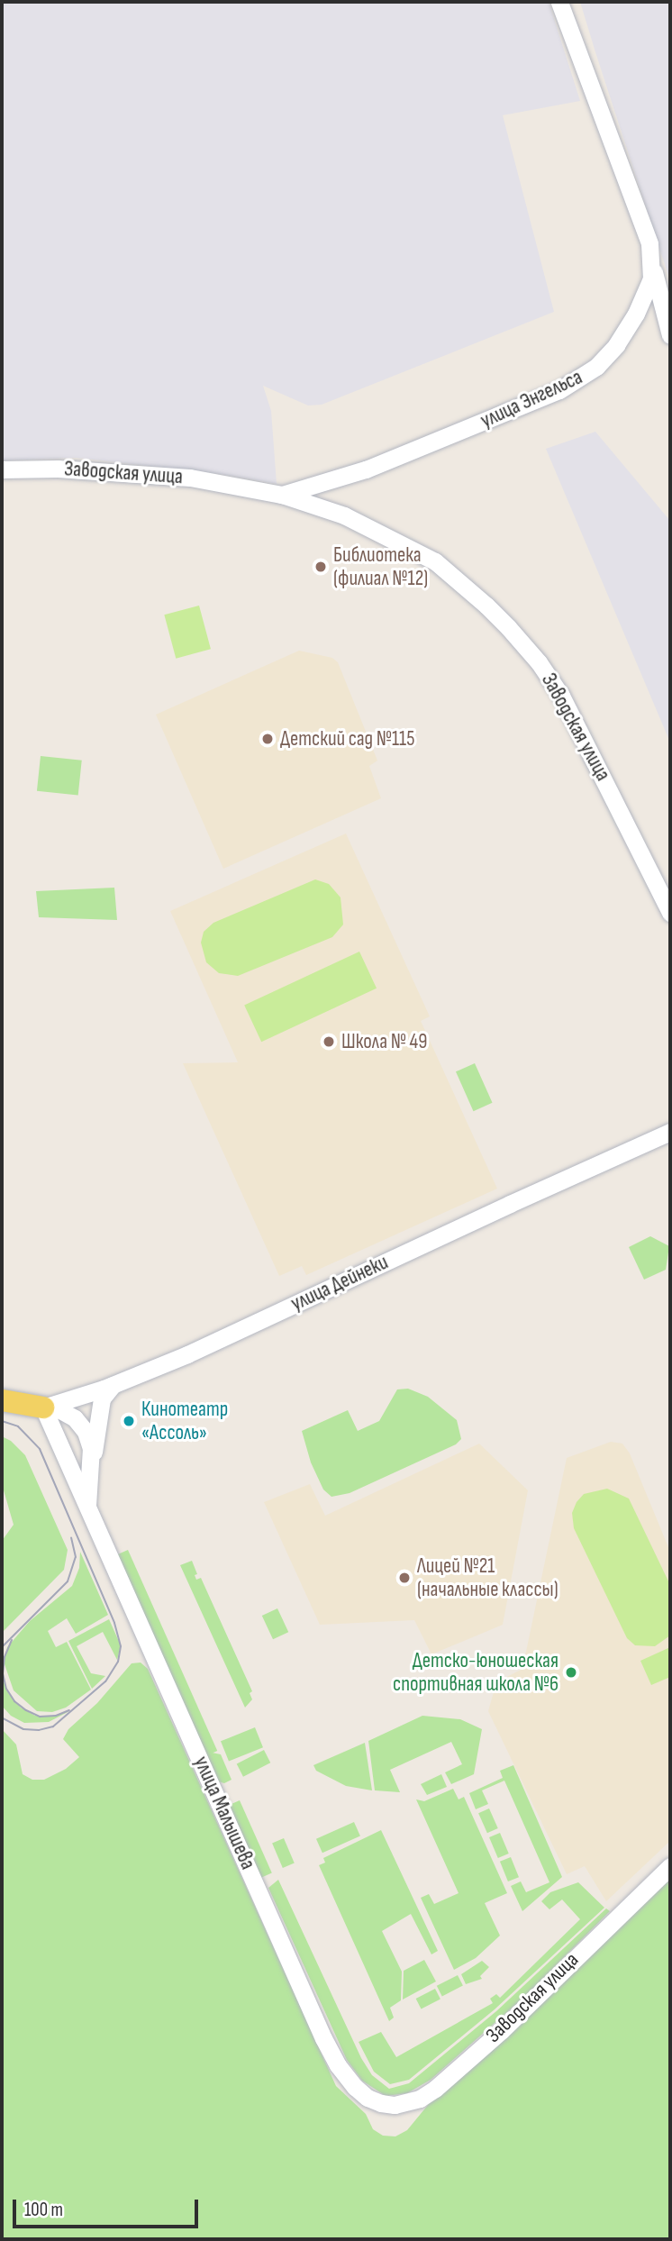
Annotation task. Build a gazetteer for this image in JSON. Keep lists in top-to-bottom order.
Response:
{
  "streets": {
    "main road": ["улица Дейнеки"],
    "street": ["улица Энгельса", "Заводская улица", "улица Малышева"]
  },
  "crossings": [
    ["улица Энгельса", "Заводская улица"],
    ["Заводская улица", "улица Малышева"],
    ["улица Дейнеки", "улица Малышева"]
  ],
  "places": [
    "Библиотека (филиал №12)",
    "Детский сад №115",
    "Школа № 49",
    "Кинотеатр «Ассоль»",
    "Лицей №21 (начальные классы)",
    "Детско-юношеская спортивная школа №6"
  ],
  "scale_bar": "100 m"
}
